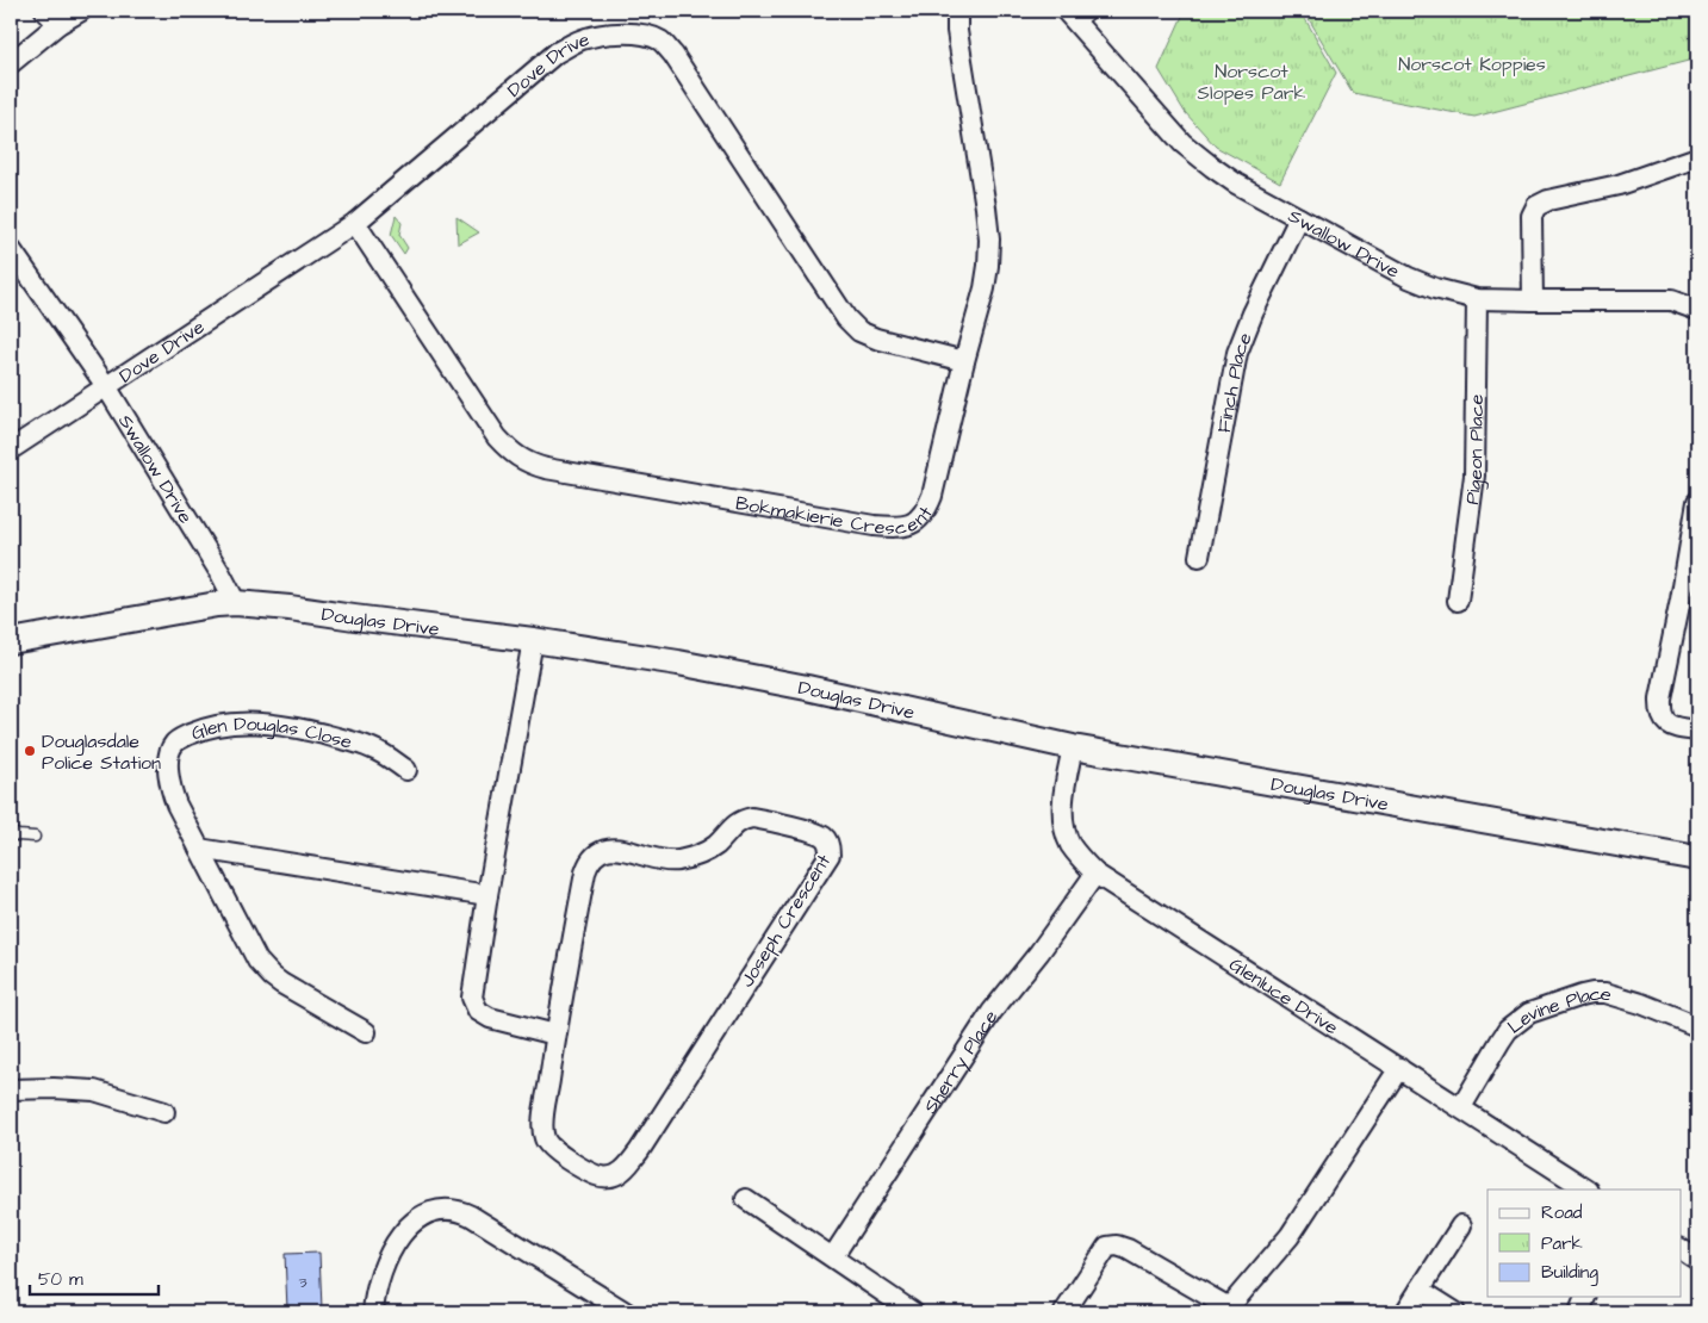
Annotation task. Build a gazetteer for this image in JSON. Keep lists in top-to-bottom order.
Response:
{
  "streets": {
    "street": [
      "Dove Drive",
      "Swallow Drive",
      "Finch Place",
      "Pigeon Place",
      "Bokmakierie Crescent",
      "Douglas Drive",
      "Glen Douglas Close",
      "Joseph Crescent",
      "Glenluce Drive",
      "Levine Place",
      "Sherry Place"
    ]
  },
  "crossings": [
    ["Dove Drive", "Swallow Drive"],
    ["Dove Drive", "Bokmakierie Crescent"],
    ["Swallow Drive", "Finch Place"],
    ["Swallow Drive", "Pigeon Place"],
    ["Swallow Drive", "Douglas Drive"],
    ["Douglas Drive", "Glenluce Drive"],
    ["Glenluce Drive", "Levine Place"],
    ["Glenluce Drive", "Sherry Place"]
  ],
  "parks": ["Norscot Koppies", "Norscot Slopes Park"],
  "places": ["Douglasdale Police Station"],
  "house_numbers": ["3"],
  "legend": ["Road", "Park", "Building"],
  "scale_bar": "50 m"
}
